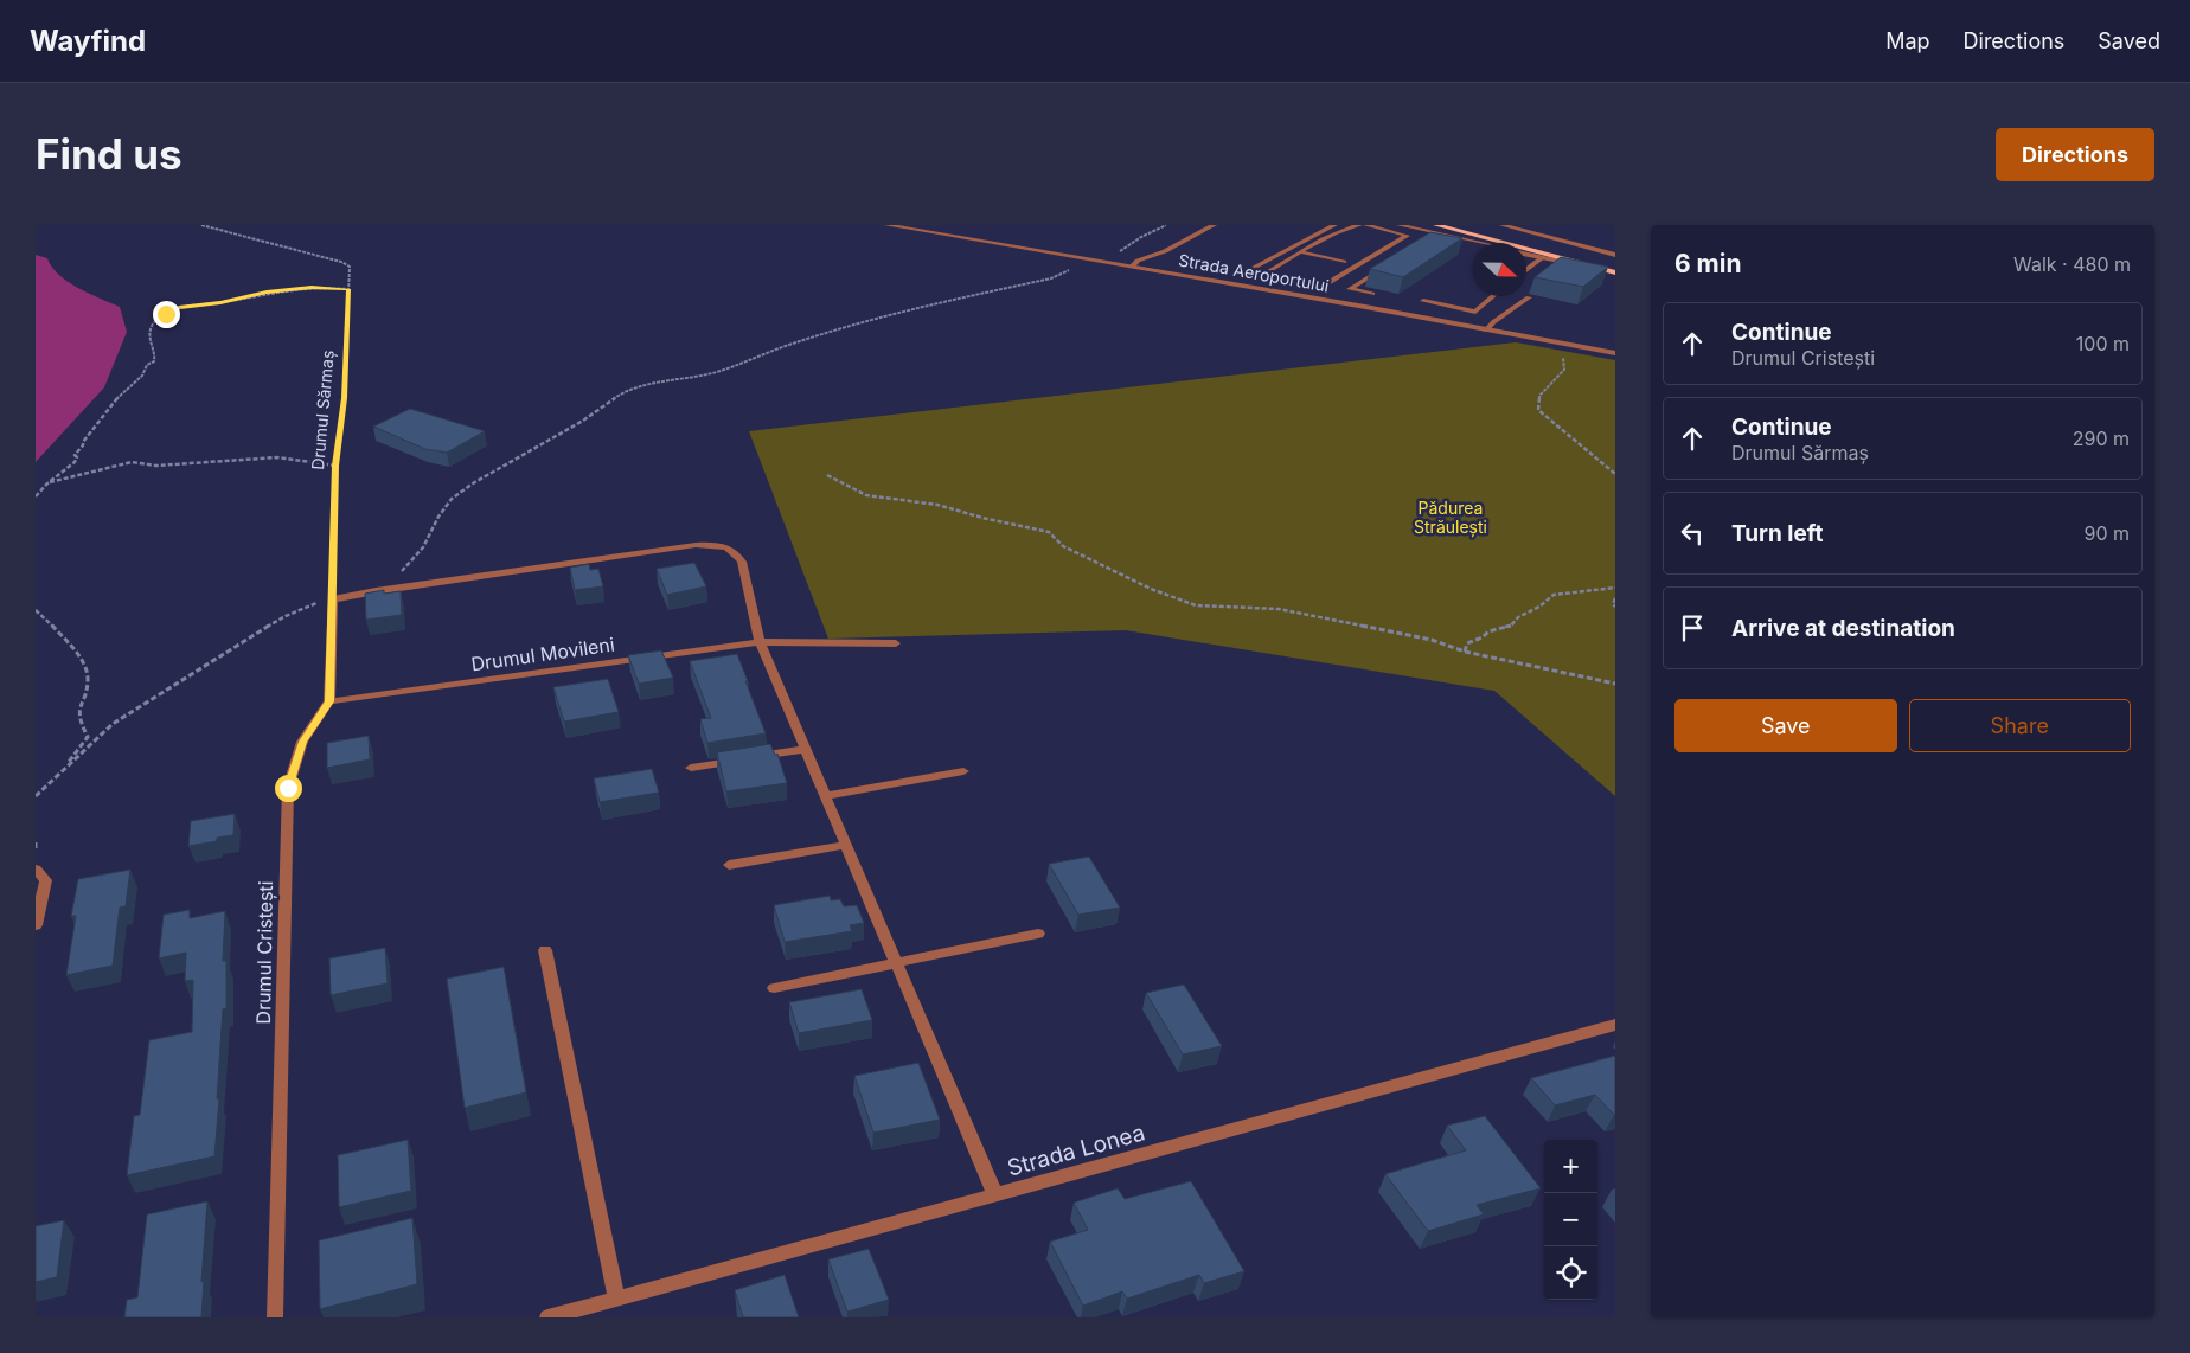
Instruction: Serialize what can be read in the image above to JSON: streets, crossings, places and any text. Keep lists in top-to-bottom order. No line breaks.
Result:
{"streets":{"street":["Strada Aeroportului","Drumul Movileni","Drumul Cristești","Strada Lonea"],"path":["Drumul Sărmaș"]},"crossings":[["Drumul Movileni","Drumul Cristești"]],"parks":["Pădurea Străulești"],"north":"right","page":{"header":"Wayfind","nav":["Map","Directions","Saved"],"buttons":["Directions",["Save","Share"]],"title":"Find us","heading":["6 min","Walk · 480 m"],"list":[["Continue","Drumul Cristești","100 m"],["Continue","Drumul Sărmaș","290 m"],["Turn left","90 m"],"Arrive at destination"],"map_buttons":["+","−"]}}
